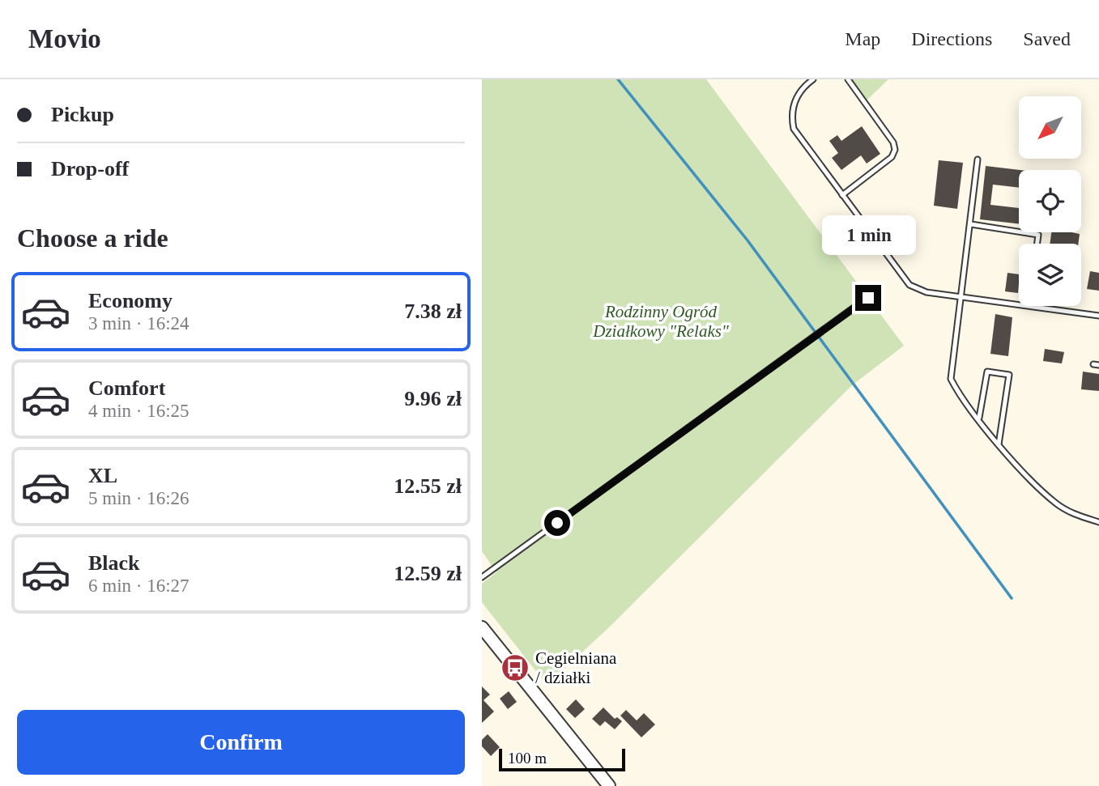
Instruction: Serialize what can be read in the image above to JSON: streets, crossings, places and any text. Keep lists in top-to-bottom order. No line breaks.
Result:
{"parks":["Rodzinny Ogród Działkowy \"Relaks\""],"places":{"bus stop":["Cegielniana / działki"]},"scale_bar":"100 m","north":"bottom left","page":{"header":"Movio","nav":["Map","Directions","Saved"],"banner":["Pickup","Drop-off"],"heading":"Choose a ride","bubble":"1 min","list":[{"name":"Economy","note":"3 min · 16:24","value":"7.38 zł"},{"name":"Comfort","note":"4 min · 16:25","value":"9.96 zł"},{"name":"XL","note":"5 min · 16:26","value":"12.55 zł"},{"name":"Black","note":"6 min · 16:27","value":"12.59 zł"}],"buttons":"Confirm","scale":"100 m"}}
